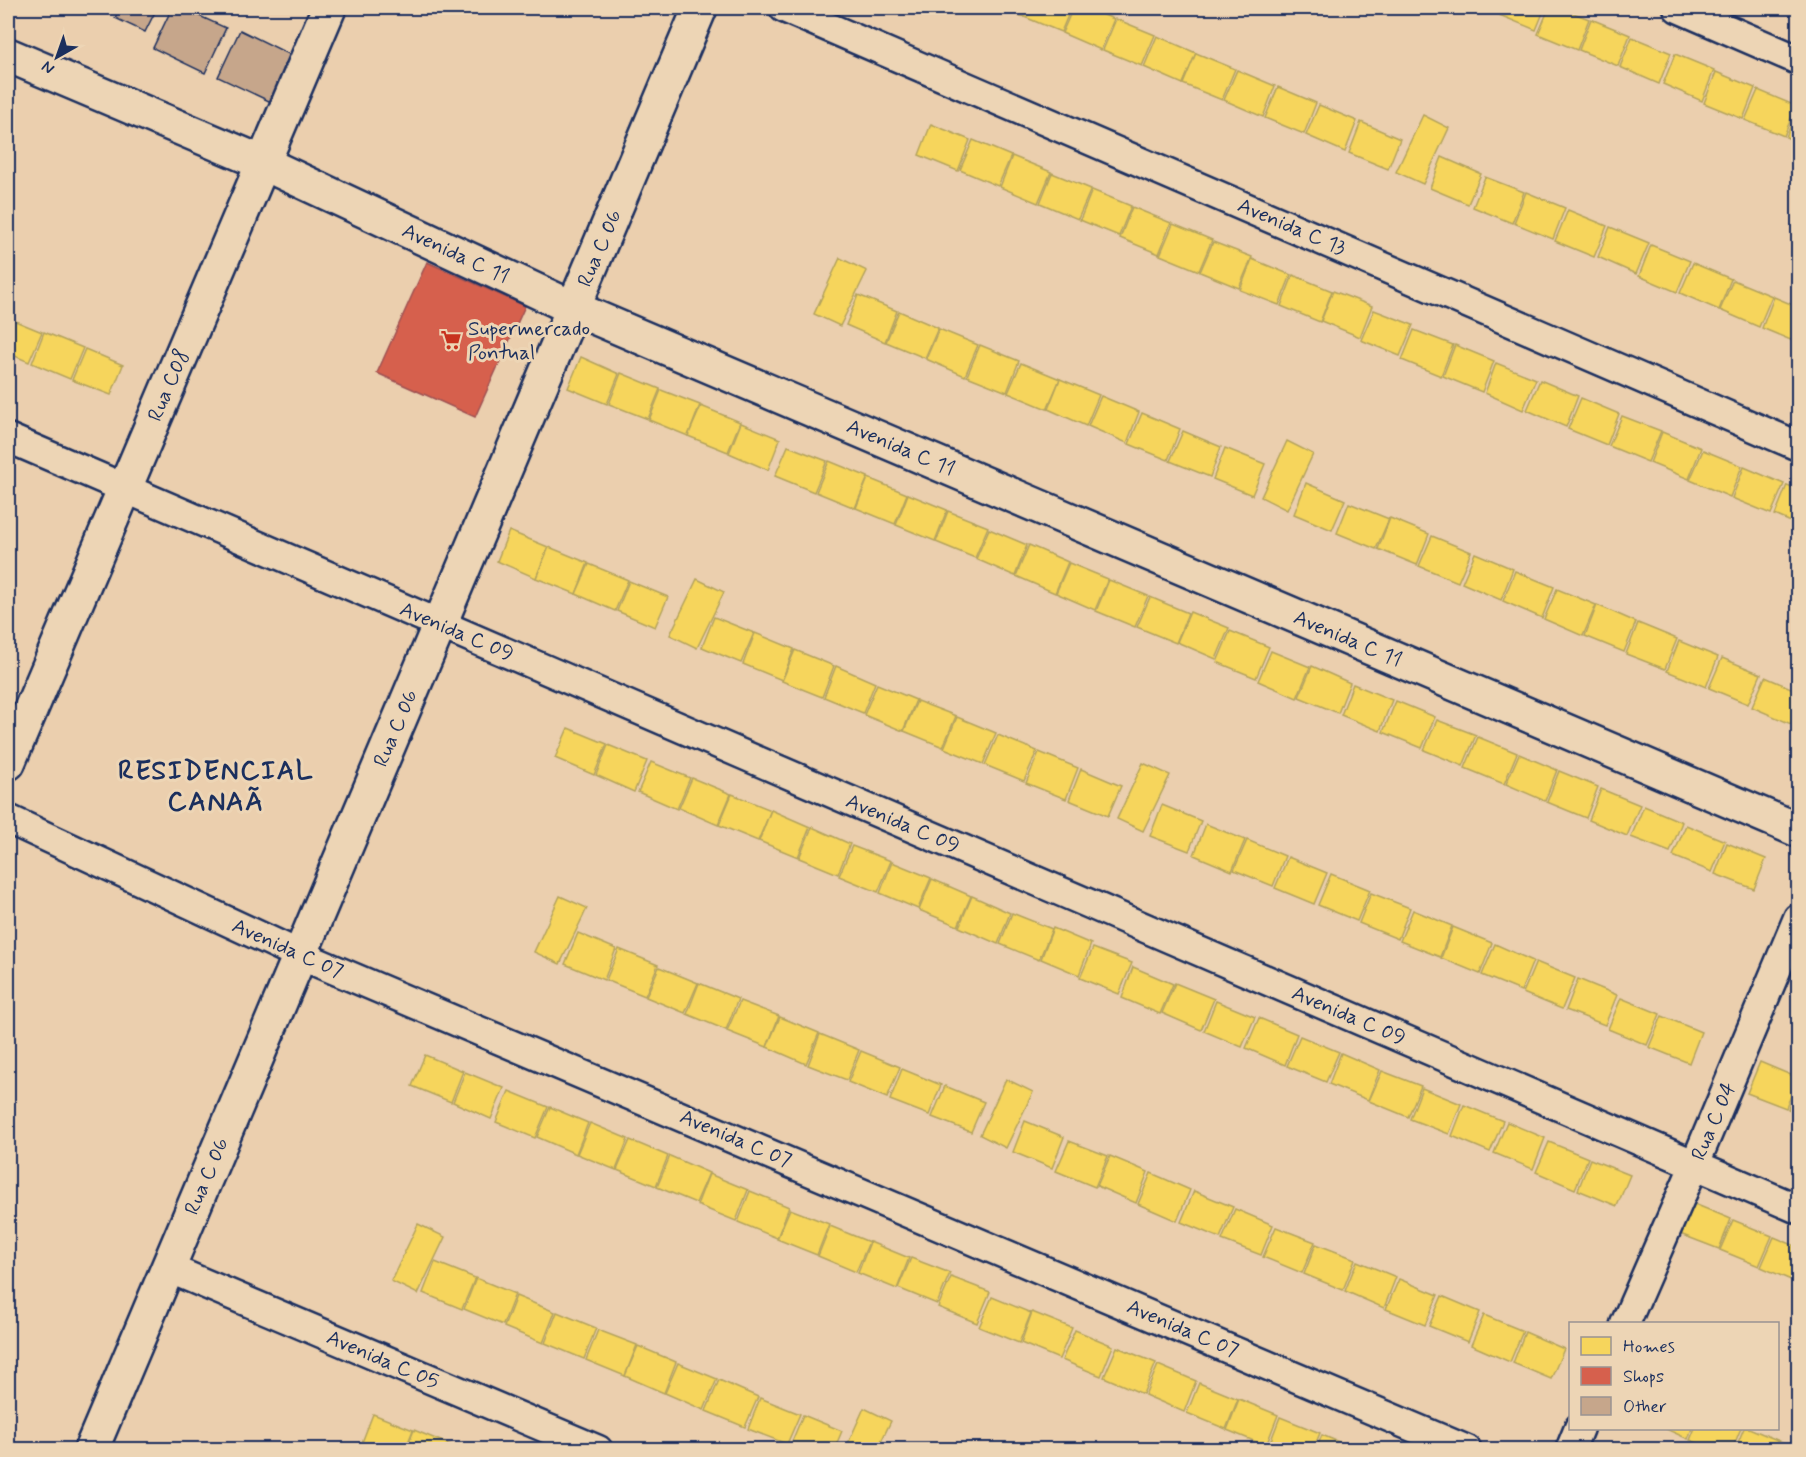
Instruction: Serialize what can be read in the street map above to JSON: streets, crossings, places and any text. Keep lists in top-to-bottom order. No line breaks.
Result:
{"streets":{"street":["Avenida C 13","Rua C 06","Avenida C 11","Rua C08","Avenida C 09","Avenida C 07","Rua C 04","Avenida C 05"]},"crossings":[["Rua C 06","Avenida C 11"],["Rua C 06","Avenida C 09"],["Rua C 06","Avenida C 07"],["Rua C 06","Avenida C 05"],["Avenida C 11","Rua C08"],["Rua C08","Avenida C 09"],["Avenida C 09","Rua C 04"]],"districts":["RESIDENCIAL CANAÃ"],"places":{"supermarket":["Supermercado Pontual"]},"legend":["Homes","Shops","Other"],"north":"bottom left"}
